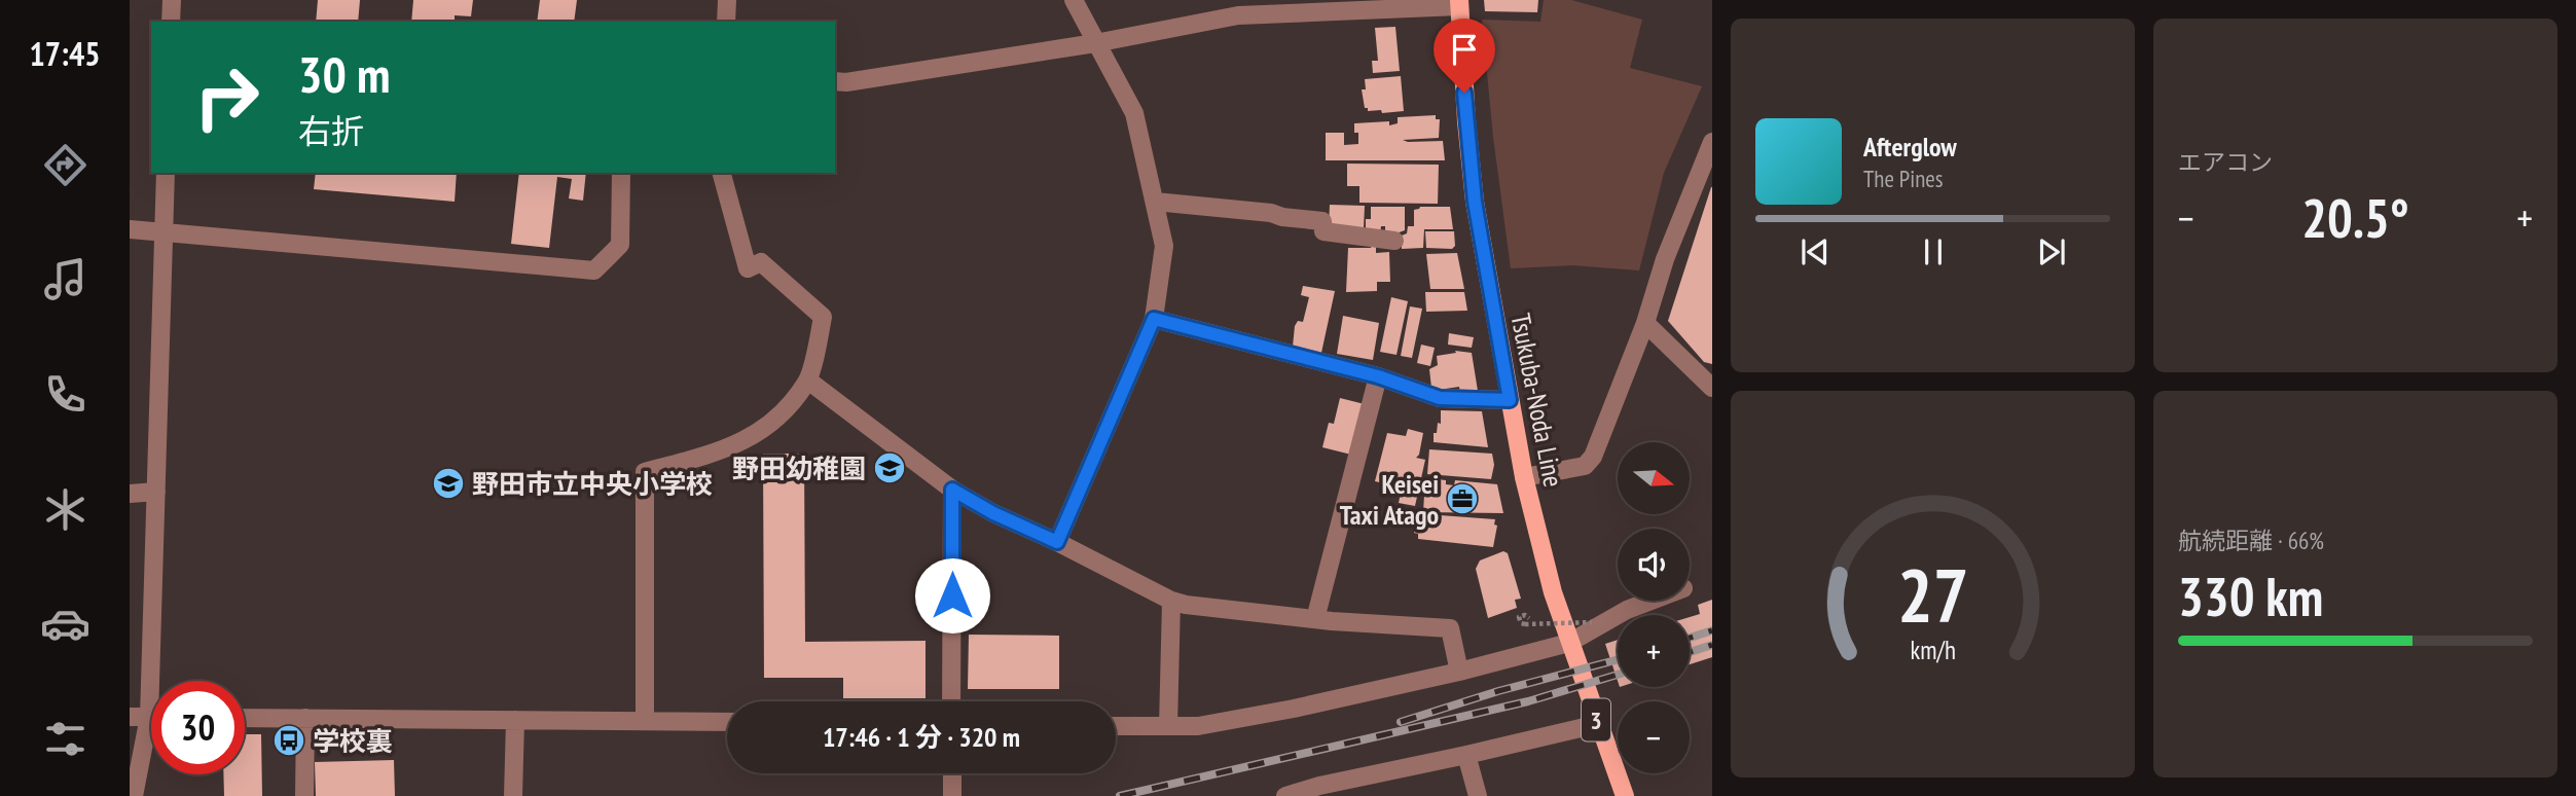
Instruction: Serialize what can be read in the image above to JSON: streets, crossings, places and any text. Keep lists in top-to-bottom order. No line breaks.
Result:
{"streets":{"main road":["Tsukuba-Noda Line","3"]},"places":{"school or university":["野田幼稚園","野田市立中央小学校"],"office":["Keisei Taxi Atago"],"bus stop":["学校裏"]},"north":"right","page":{"tabs":"17:45","tile":["エアコン",["航続距離 · 66%","330 km"]],"turn":["30 m","右折"],"song":["Afterglow","The Pines"],"heat":["−","20.5°","+"],"map_buttons":["+","−"],"limit":"30","trip":"17:46 · 1 分 · 320 m","gauge":["27","km/h"]}}
